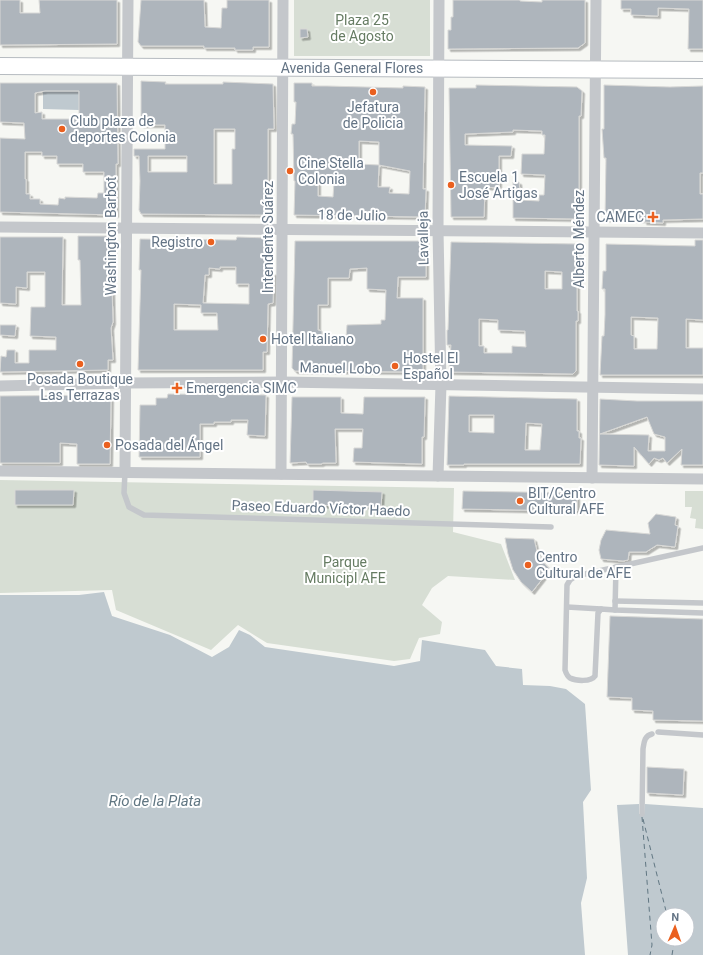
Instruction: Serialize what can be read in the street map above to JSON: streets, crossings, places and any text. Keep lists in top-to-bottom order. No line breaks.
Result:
{"streets":{"street":["Avenida General Flores","18 de Julio","Washington Barbot","Intendente Suárez","Lavalleja","Alberto Méndez","Manuel Lobo"],"lane":["Paseo Eduardo Víctor Haedo"]},"crossings":[["Avenida General Flores","Washington Barbot"],["Avenida General Flores","Intendente Suárez"],["Avenida General Flores","Lavalleja"],["Avenida General Flores","Alberto Méndez"],["18 de Julio","Washington Barbot"],["18 de Julio","Intendente Suárez"],["18 de Julio","Lavalleja"],["18 de Julio","Alberto Méndez"],["Washington Barbot","Manuel Lobo"],["Washington Barbot","Paseo Eduardo Víctor Haedo"],["Intendente Suárez","Manuel Lobo"],["Lavalleja","Manuel Lobo"],["Alberto Méndez","Manuel Lobo"]],"water":["Río de la Plata"],"parks":["Plaza 25 de Agosto","Parque Municipl AFE"],"places":{"other":["Jefatura de Policia","Club plaza de deportes Colonia","Cine Stella Colonia","Escuela 1 José Artigas","Registro","Hotel Italiano","Posada Boutique Las Terrazas","Hostel El Español","Posada del Ángel","BIT/Centro Cultural AFE","Centro Cultural de AFE"],"health":["CAMEC","Emergencia SIMC"]},"north":"top"}
